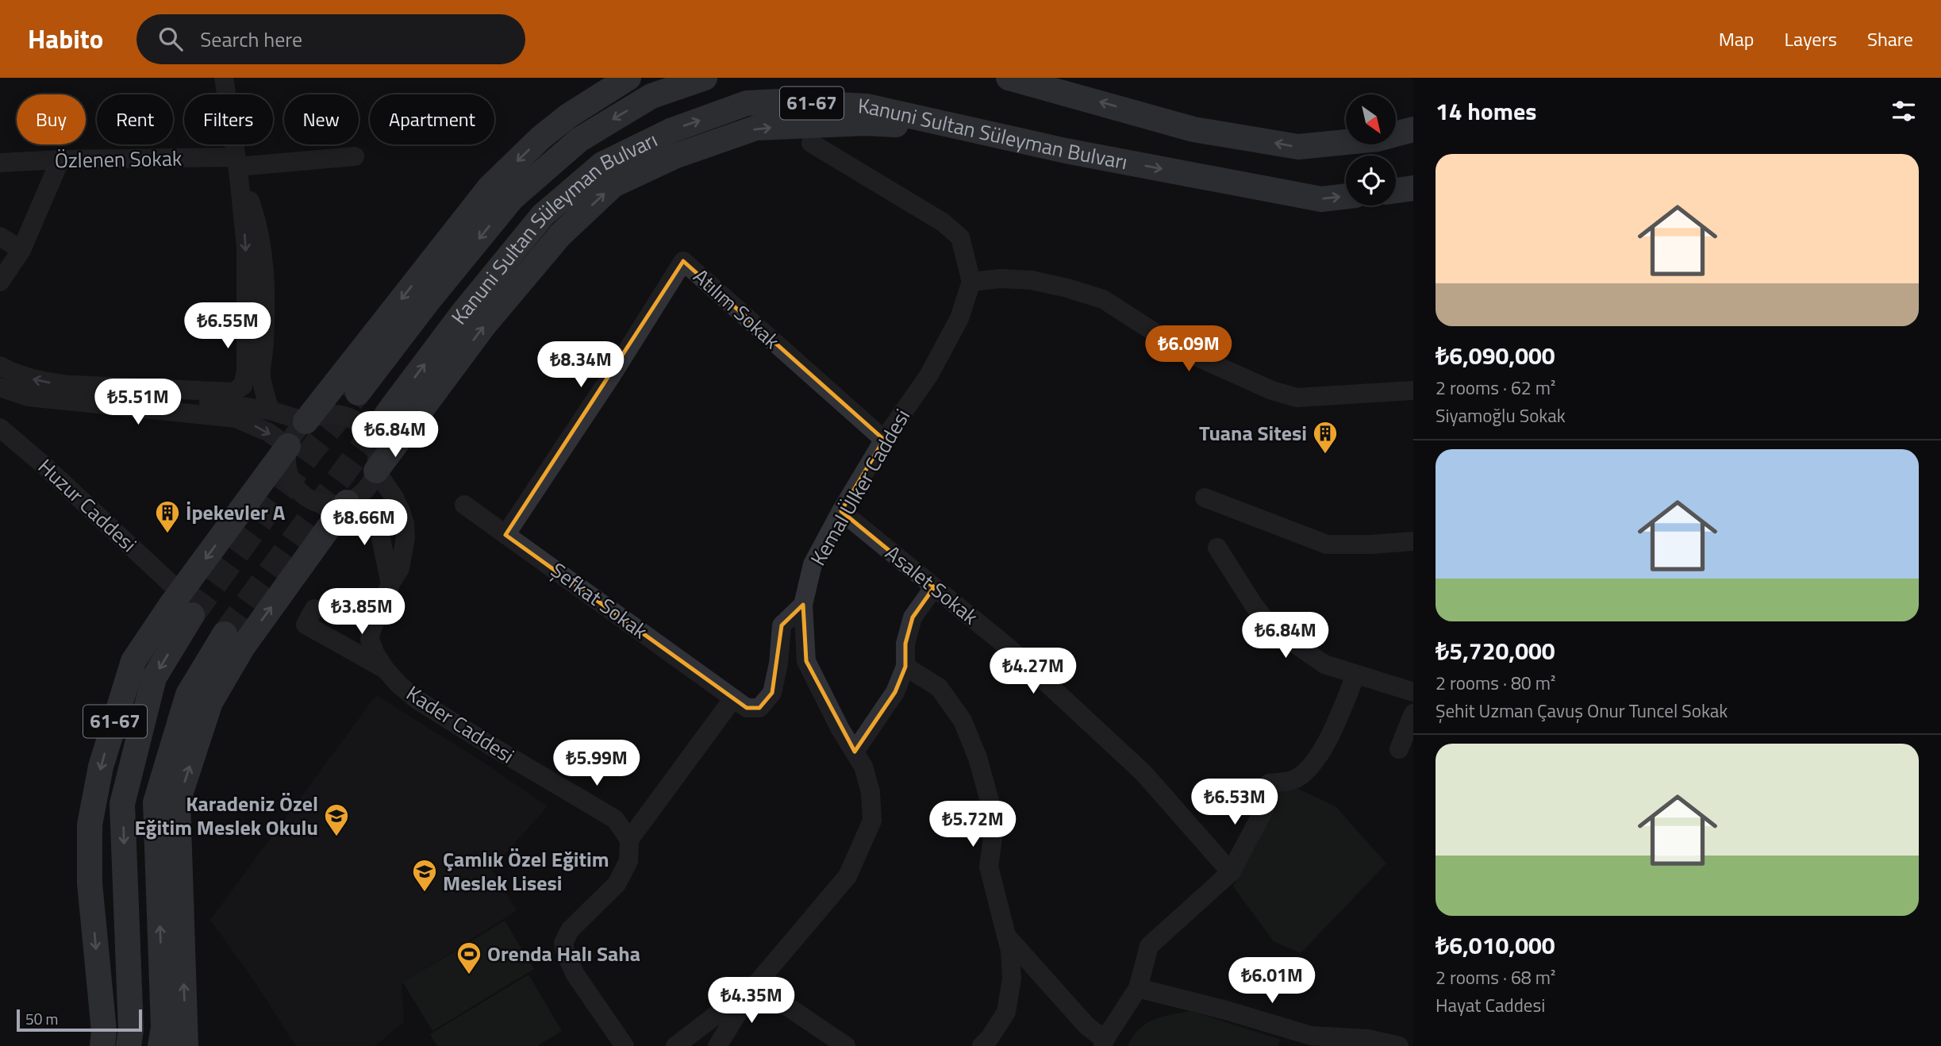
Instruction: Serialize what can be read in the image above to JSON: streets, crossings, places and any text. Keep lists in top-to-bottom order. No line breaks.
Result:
{"streets":{"main road":["61-67","Kanuni Sultan Süleyman Bulvarı"],"street":["Özlenen Sokak","Atılım Sokak","Kemal Ülker Caddesi","Huzur Caddesi","Asalet Sokak","Şefkat Sokak","Kader Caddesi"]},"crossings":[["61-67","Kanuni Sultan Süleyman Bulvarı"],["61-67","Kader Caddesi"],["Atılım Sokak","Kemal Ülker Caddesi"],["Atılım Sokak","Şefkat Sokak"],["Kemal Ülker Caddesi","Asalet Sokak"],["Kemal Ülker Caddesi","Şefkat Sokak"]],"places":{"building":["Tuana Sitesi","İpekevler A"],"school or university":["Karadeniz Özel Eğitim Meslek Okulu","Çamlık Özel Eğitim Meslek Lisesi"],"sports":["Orenda Halı Saha"]},"scale_bar":"50 m","north":"bottom right","page":{"header":"Habito","search":"Search here","nav":["Map","Layers","Share"],"heading":"14 homes","chip":["Buy","Rent","Filters","New","Apartment"],"list":[{"name":"₺6,090,000","note":"2 rooms · 62 m² · Siyamoğlu Sokak"},{"name":"₺5,720,000","note":"2 rooms · 80 m² · Şehit Uzman Çavuş Onur Tuncel Sokak"},{"name":"₺6,010,000","note":"2 rooms · 68 m² · Hayat Caddesi"}],"price":["₺6.55M","₺6.09M","₺8.34M","₺5.51M","₺6.84M","₺8.66M","₺3.85M","₺6.84M","₺4.27M","₺5.99M","₺6.53M","₺5.72M","₺6.01M","₺4.35M"],"scale":"50 m"}}
